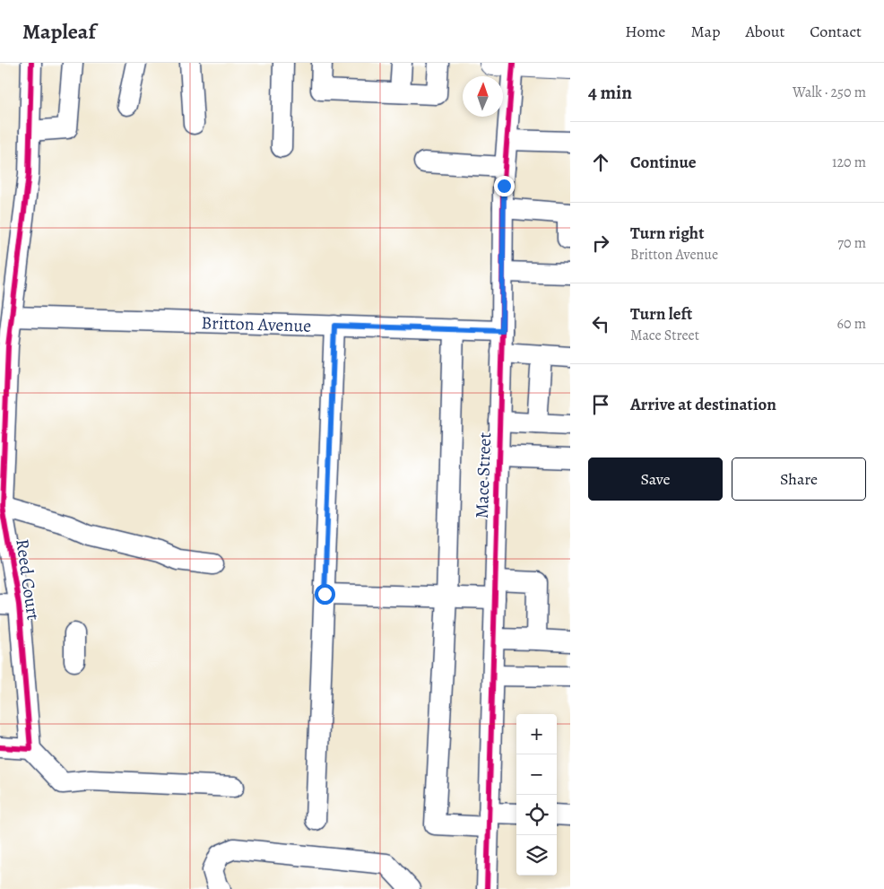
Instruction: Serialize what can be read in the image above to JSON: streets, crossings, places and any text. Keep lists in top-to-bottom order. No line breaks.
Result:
{"streets":{"street":["Britton Avenue","Mace Street","Reed Court"]},"crossings":[["Britton Avenue","Mace Street"],["Britton Avenue","Reed Court"]],"north":"top","page":{"header":"Mapleaf","nav":["Home","Map","About","Contact"],"heading":["4 min","Walk · 250 m"],"list":[["Continue","120 m"],["Turn right","Britton Avenue","70 m"],["Turn left","Mace Street","60 m"],"Arrive at destination"],"buttons":["Save","Share"],"map_buttons":["+","−"]}}
